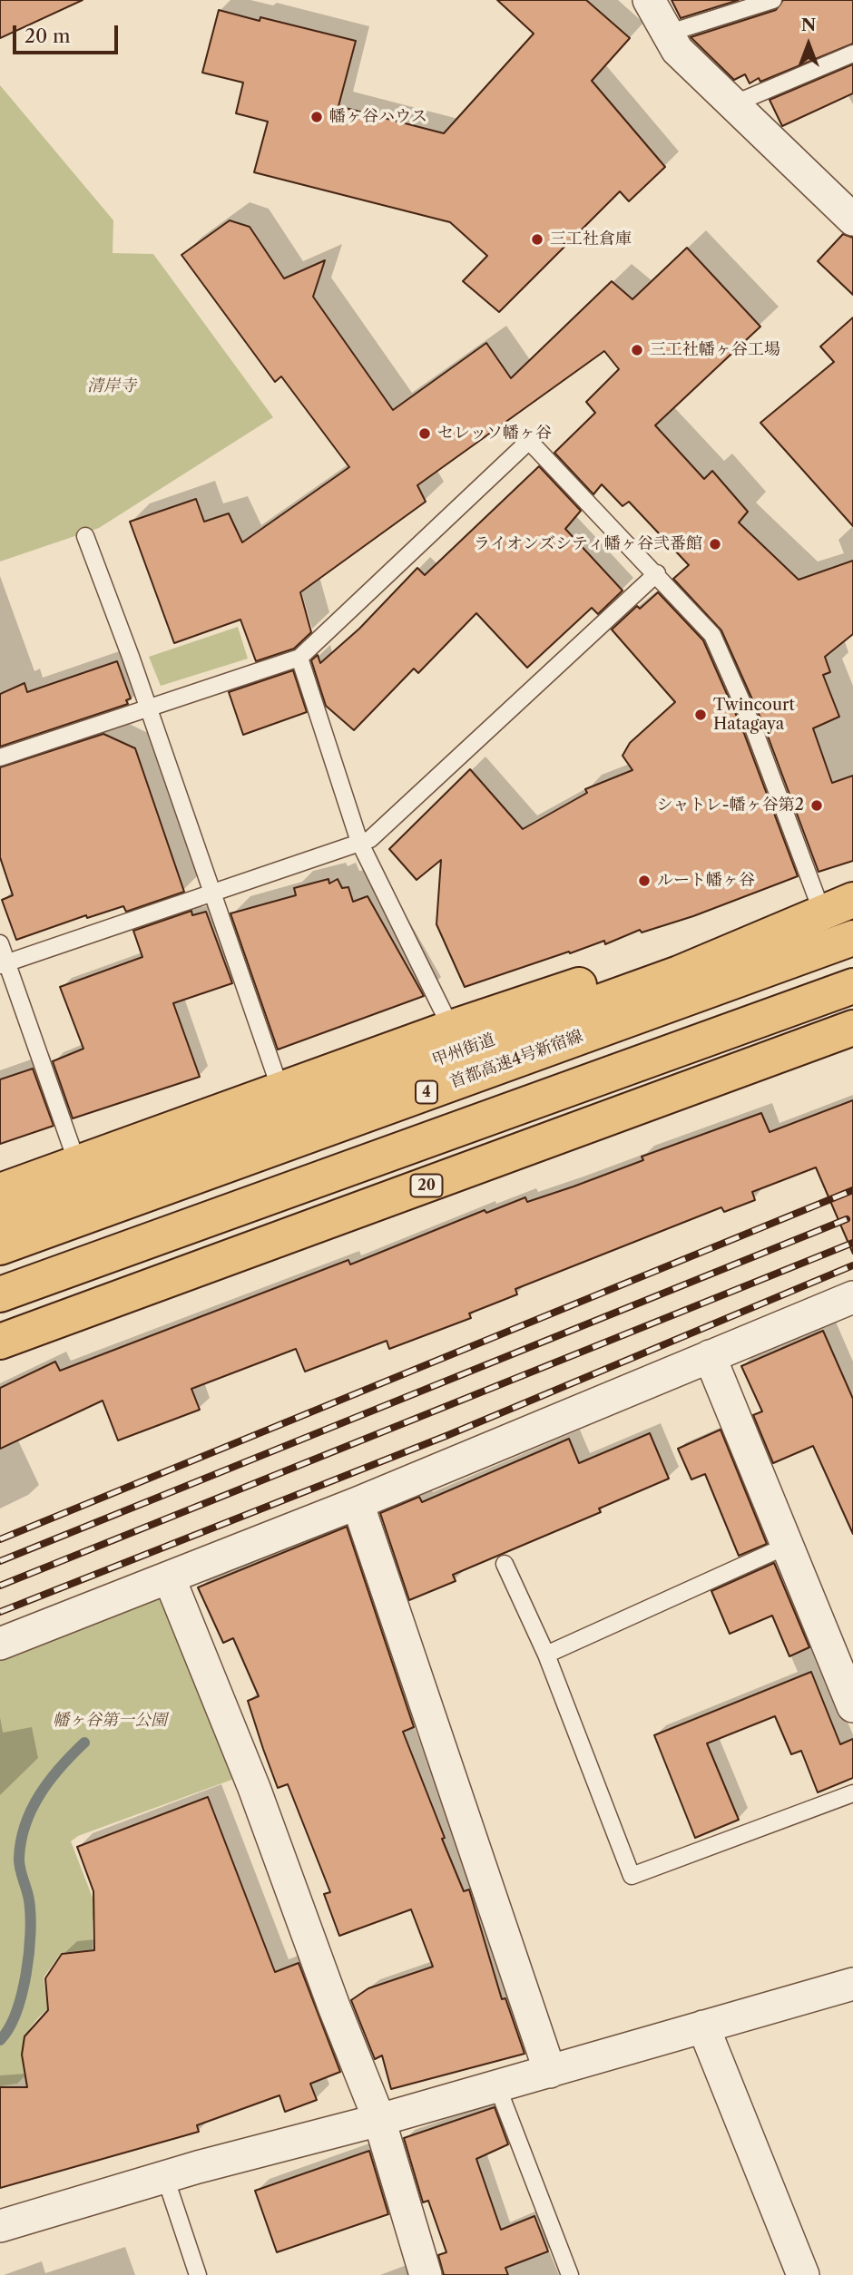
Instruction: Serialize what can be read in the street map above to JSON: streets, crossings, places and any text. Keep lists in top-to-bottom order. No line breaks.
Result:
{"streets":{"highway":["甲州街道","首都高速4号新宿線","4","20"]},"parks":["清岸寺","幡ヶ谷第一公園"],"places":["幡ヶ谷ハウス","三工社倉庫","三工社幡ヶ谷工場","セレッソ幡ヶ谷","ライオンズシティ幡ヶ谷弐番館","Twincourt Hatagaya","シャトレ-幡ヶ谷第2","ルート幡ヶ谷"],"scale_bar":"20 m","north":"top"}
